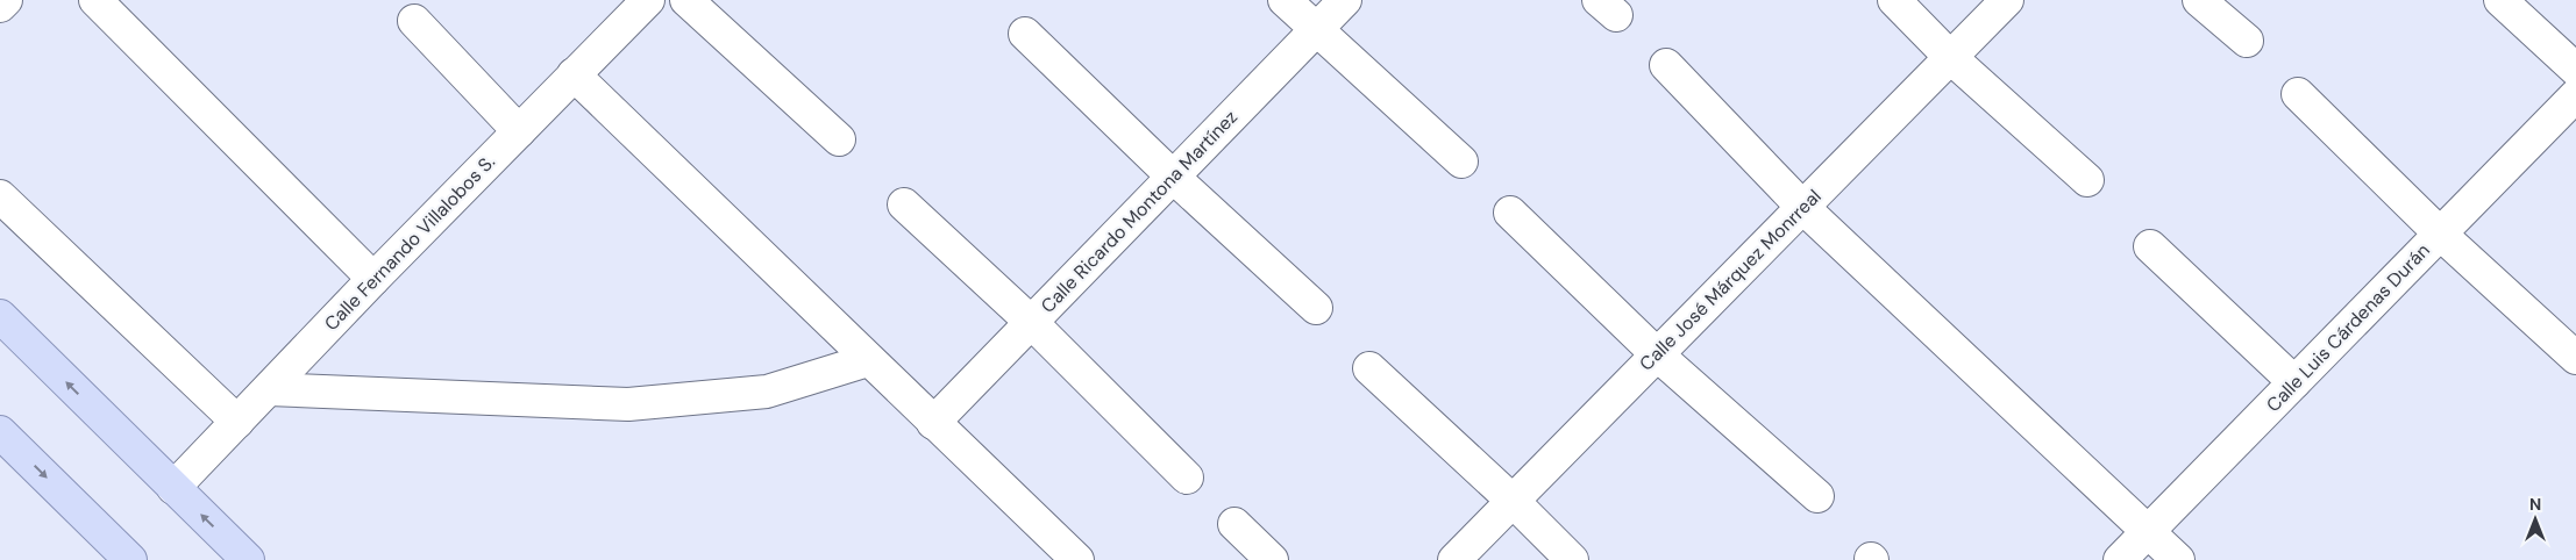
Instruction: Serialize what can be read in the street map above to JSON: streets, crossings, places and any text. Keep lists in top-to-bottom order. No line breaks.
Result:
{"streets":{"street":["Calle Ricardo Montona Martínez","Calle Fernando Villalobos S.","Calle José Márquez Monrreal","Calle Luis Cárdenas Durán"]},"north":"top"}
